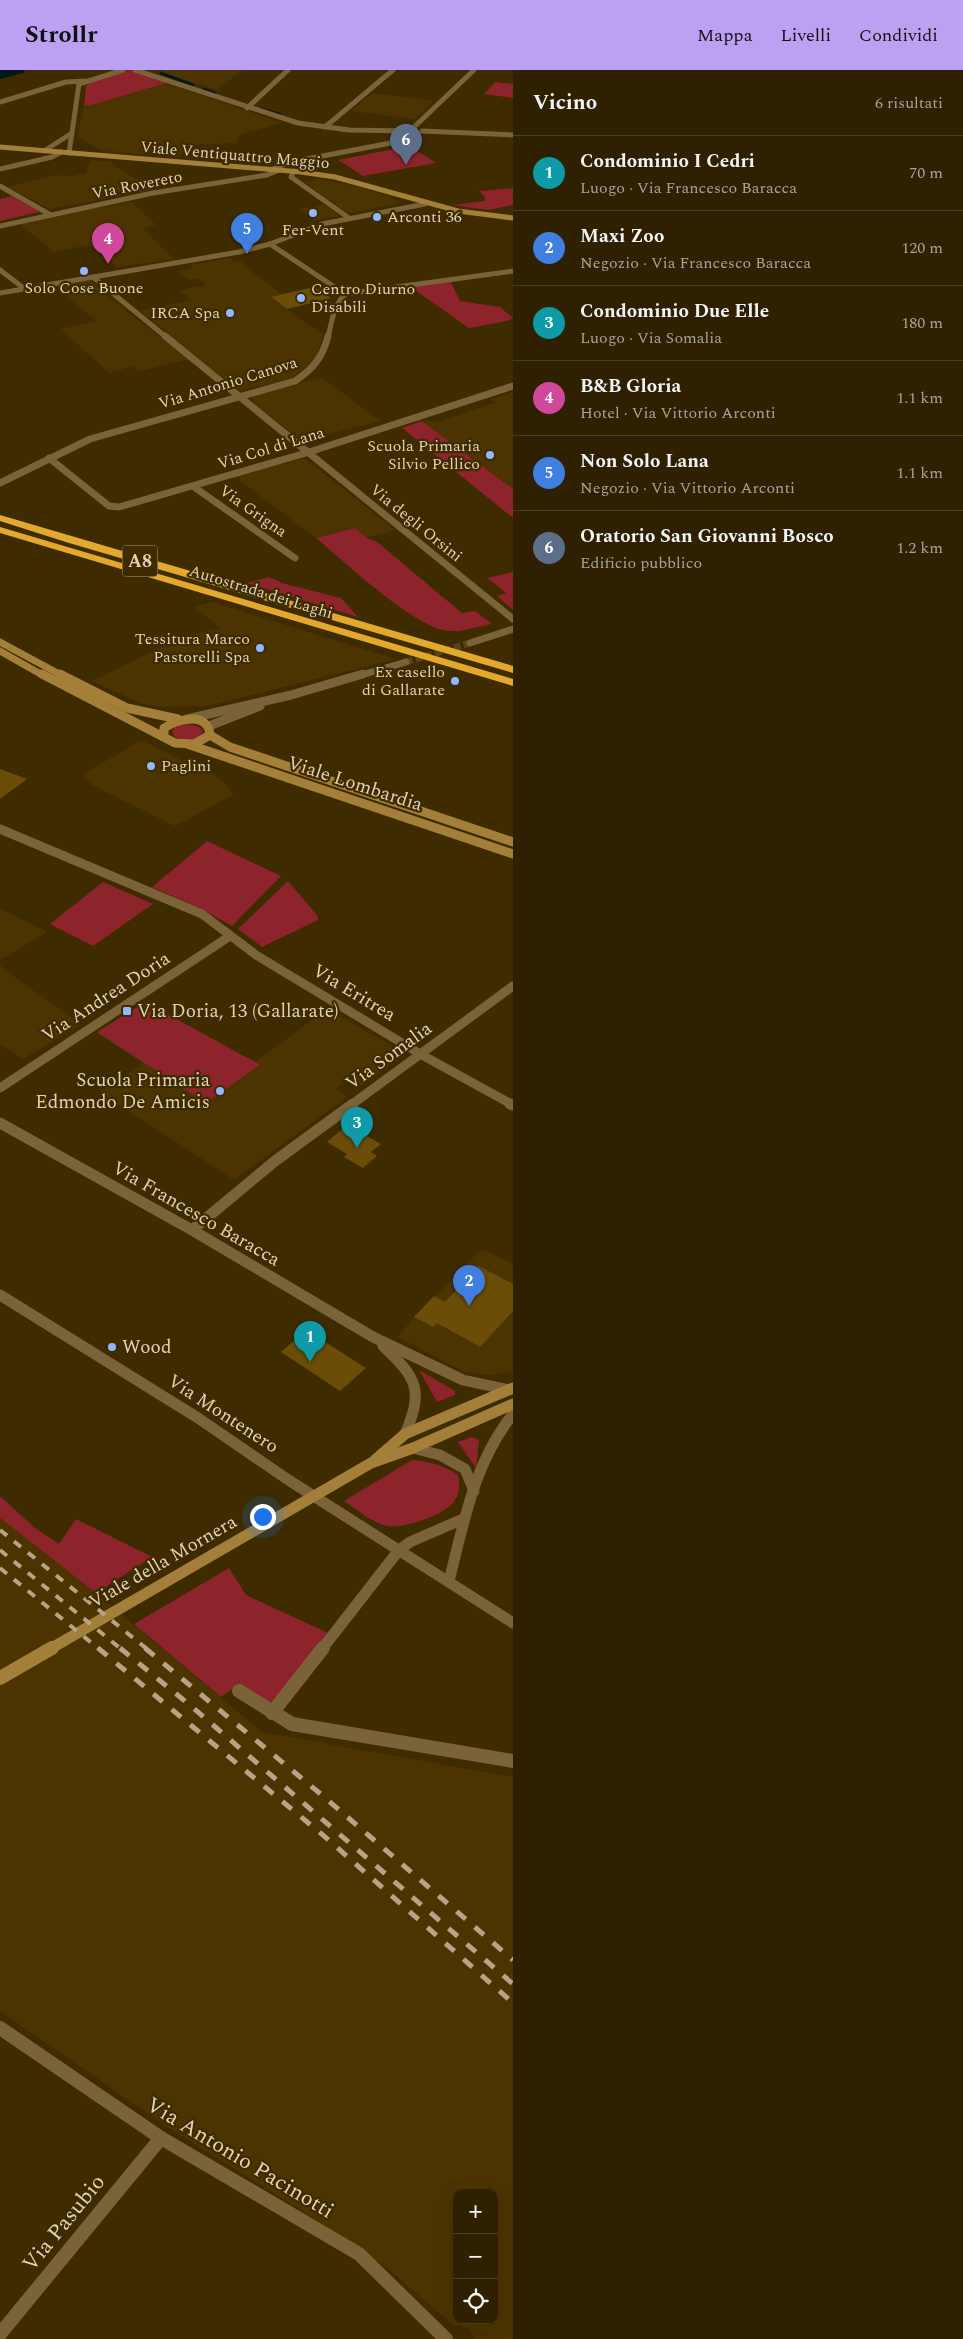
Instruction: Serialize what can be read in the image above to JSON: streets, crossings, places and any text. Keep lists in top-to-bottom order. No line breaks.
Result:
{"streets":{"highway":["A8","Autostrada dei Laghi"],"main road":["Viale Ventiquattro Maggio","Viale Lombardia","Viale della Mornera"],"street":["Via Rovereto","Via Antonio Canova","Via Col di Lana","Via Grigna","Via degli Orsini","Via Eritrea","Via Andrea Doria","Via Somalia","Via Francesco Baracca","Via Montenero","Via Antonio Pacinotti","Via Pasubio"]},"crossings":[["Viale Ventiquattro Maggio","Via Rovereto"],["Via Antonio Canova","Via Col di Lana"],["Via Antonio Canova","Via degli Orsini"],["Via Col di Lana","Via Grigna"],["Via Col di Lana","Via degli Orsini"],["Via Eritrea","Via Andrea Doria"],["Via Eritrea","Via Somalia"],["Via Somalia","Via Francesco Baracca"],["Via Antonio Pacinotti","Via Pasubio"]],"places":{"other":["Fer-Vent","Arconti 36","Solo Cose Buone","Centro Diurno Disabili","IRCA Spa","Scuola Primaria Silvio Pellico","Tessitura Marco Pastorelli Spa","Ex casello di Gallarate","Paglini","Scuola Primaria Edmondo De Amicis","Wood"],"transit":["Via Doria, 13 (Gallarate)"]},"page":{"header":"Strollr","nav":["Mappa","Livelli","Condividi"],"heading":["Vicino","6 risultati"],"pins":["6","5","4","3","2","1"],"list":[{"mark":"1","name":"Condominio I Cedri","note":"Luogo · Via Francesco Baracca","value":"70 m"},{"mark":"2","name":"Maxi Zoo","note":"Negozio · Via Francesco Baracca","value":"120 m"},{"mark":"3","name":"Condominio Due Elle","note":"Luogo · Via Somalia","value":"180 m"},{"mark":"4","name":"B&B Gloria","note":"Hotel · Via Vittorio Arconti","value":"1.1 km"},{"mark":"5","name":"Non Solo Lana","note":"Negozio · Via Vittorio Arconti","value":"1.1 km"},{"mark":"6","name":"Oratorio San Giovanni Bosco","note":"Edificio pubblico","value":"1.2 km"}],"map_buttons":["+","−"]}}
